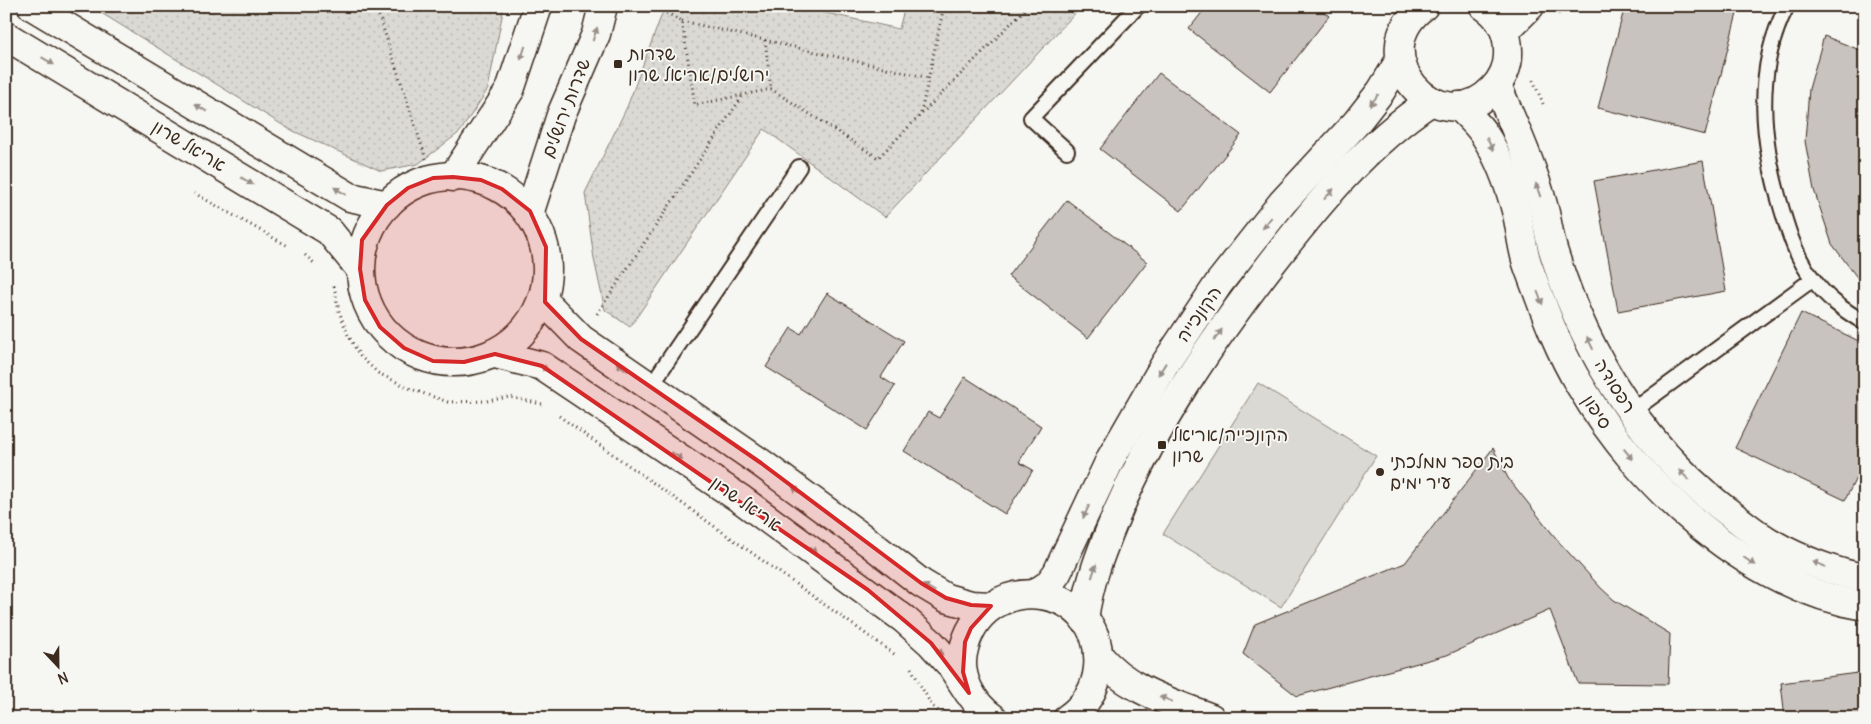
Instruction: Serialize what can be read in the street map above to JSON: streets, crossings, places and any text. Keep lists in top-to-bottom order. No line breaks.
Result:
{"streets":{"street":["שדרות ירושלים","אריאל שרון","הקונכייה","רפסודה","סיפון"]},"one_way":["רפסודה","סיפון"],"places":{"transit":["שדרות ירושלים/אריאל שרון","הקונכייה/אריאל שרון"],"other":["בית ספר ממלכתי עיר ימים"]},"north":"bottom"}
